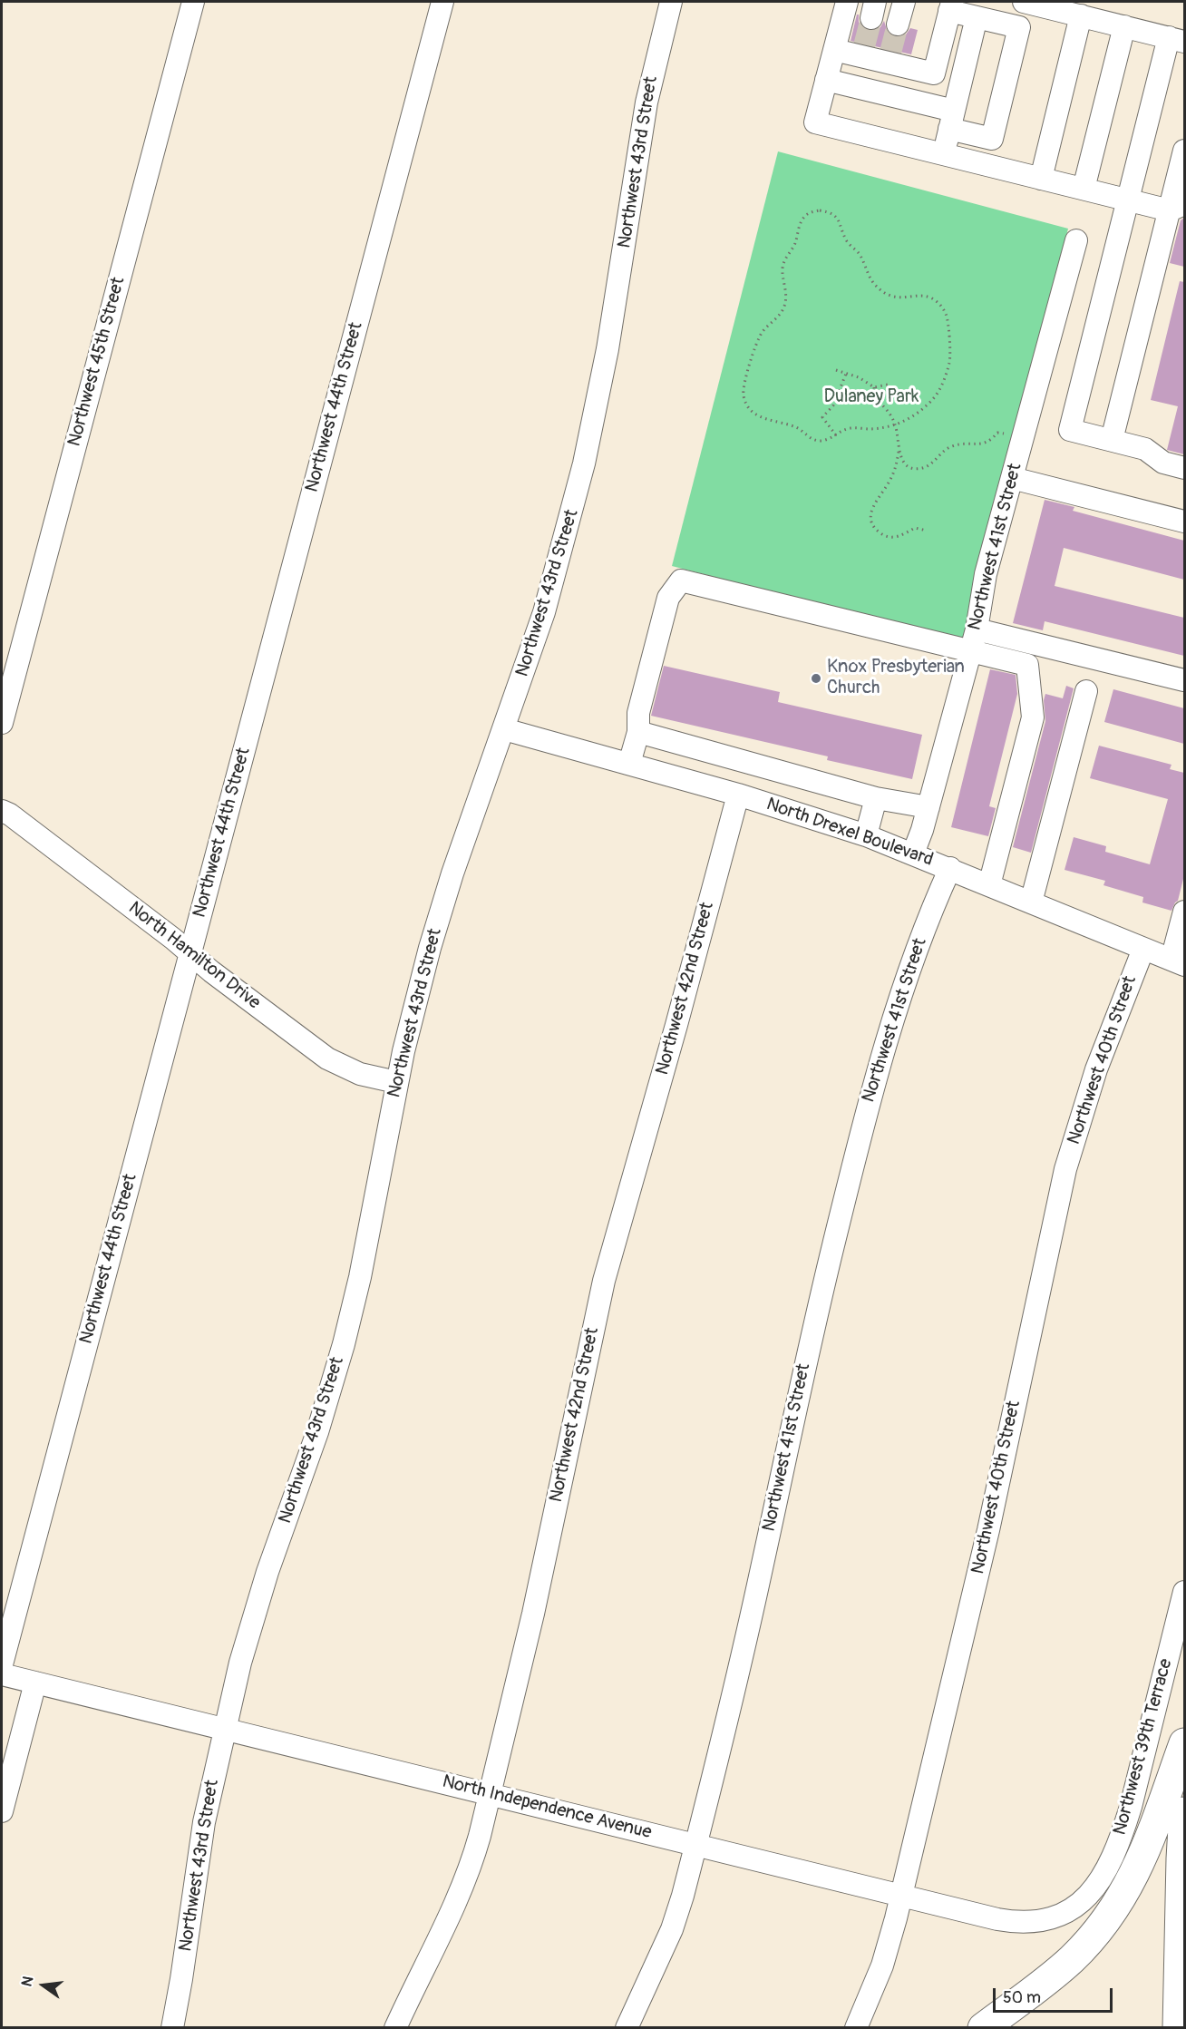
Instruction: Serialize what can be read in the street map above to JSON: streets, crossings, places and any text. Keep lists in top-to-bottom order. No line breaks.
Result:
{"streets":{"street":["Northwest 43rd Street","Northwest 45th Street","Northwest 44th Street","Northwest 41st Street","North Drexel Boulevard","North Hamilton Drive","Northwest 42nd Street","Northwest 40th Street","Northwest 39th Terrace","North Independence Avenue"]},"crossings":[["Northwest 43rd Street","North Drexel Boulevard"],["Northwest 43rd Street","North Hamilton Drive"],["Northwest 43rd Street","North Independence Avenue"],["Northwest 44th Street","North Hamilton Drive"],["Northwest 41st Street","North Drexel Boulevard"],["Northwest 41st Street","North Independence Avenue"],["North Drexel Boulevard","Northwest 42nd Street"],["North Drexel Boulevard","Northwest 40th Street"],["Northwest 42nd Street","North Independence Avenue"],["Northwest 40th Street","North Independence Avenue"],["Northwest 39th Terrace","North Independence Avenue"]],"parks":["Dulaney Park"],"places":["Knox Presbyterian Church"],"scale_bar":"50 m","north":"left"}
